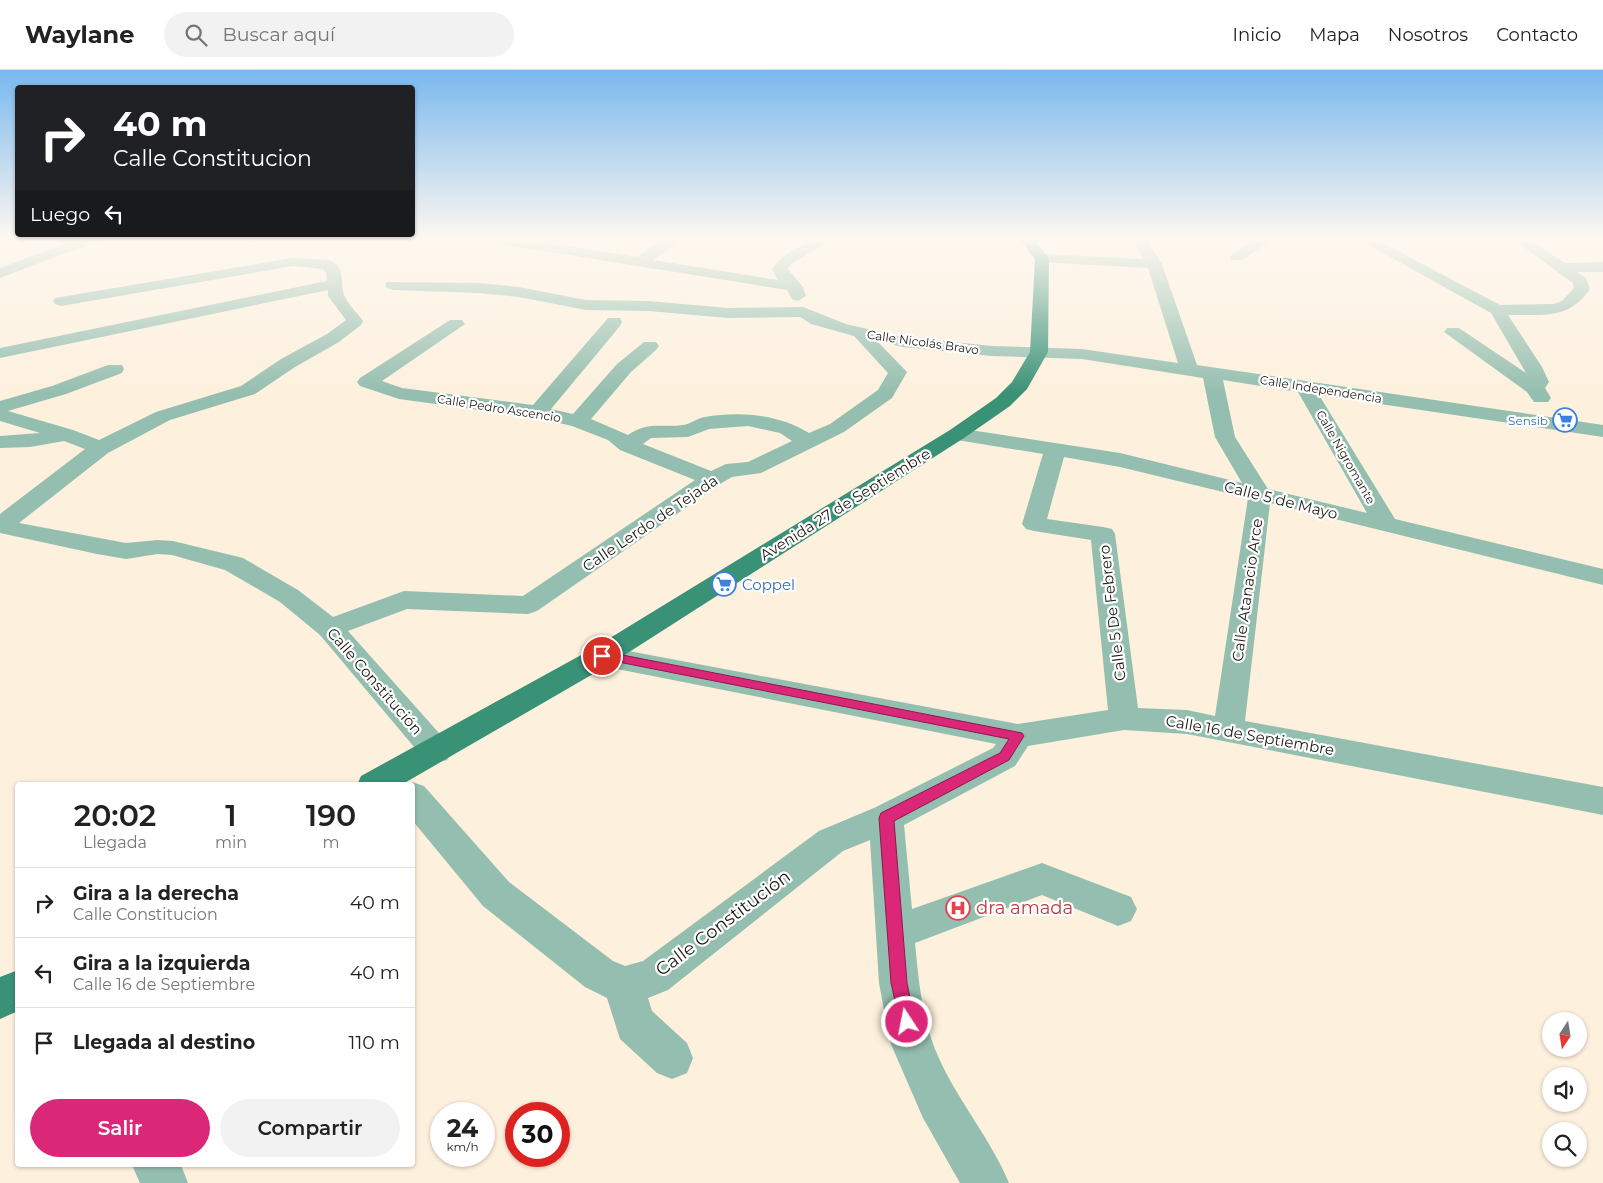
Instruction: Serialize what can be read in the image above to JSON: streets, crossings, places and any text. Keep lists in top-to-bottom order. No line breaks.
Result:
{"streets":{"main road":["Avenida 27 de Septiembre"],"street":["Calle Nicolás Bravo","Calle Independencia","Calle Pedro Ascencio","Calle Nigromante","Calle 5 de Mayo","Calle Lerdo de Tejada","Calle Atanacio Arce","Calle 5 De Febrero","Calle Constitución","Calle 16 de Septiembre"]},"crossings":[["Calle Nicolás Bravo","Calle Independencia"],["Calle Nicolás Bravo","Avenida 27 de Septiembre"],["Calle Nicolás Bravo","Calle Lerdo de Tejada"],["Calle Independencia","Calle Nigromante"],["Calle Independencia","Avenida 27 de Septiembre"],["Calle Pedro Ascencio","Calle Lerdo de Tejada"],["Calle Nigromante","Calle 5 de Mayo"],["Calle 5 de Mayo","Avenida 27 de Septiembre"],["Calle 5 de Mayo","Calle Atanacio Arce"],["Calle 5 de Mayo","Calle 5 De Febrero"],["Avenida 27 de Septiembre","Calle Constitución"],["Avenida 27 de Septiembre","Calle 16 de Septiembre"],["Calle Lerdo de Tejada","Calle Constitución"],["Calle Atanacio Arce","Calle 16 de Septiembre"],["Calle 5 De Febrero","Calle 16 de Septiembre"],["Calle Constitución","Calle 16 de Septiembre"]],"places":{"supermarket":["Sensib","Coppel"],"hospital":["dra amada"]},"north":"bottom","page":{"header":"Waylane","search":"Buscar aquí","nav":["Inicio","Mapa","Nosotros","Contacto"],"turn":["40 m","Calle Constitucion"],"then":"Luego","eta":["20:02","Llegada","1","min","190","m"],"list":[{"name":"Gira a la derecha","note":"Calle Constitucion","value":"40 m"},{"name":"Gira a la izquierda","note":"Calle 16 de Septiembre","value":"40 m"},{"name":"Llegada al destino","value":"110 m"}],"buttons":["Salir","Compartir"],"speed":"24 km/h","limit":"30"}}
